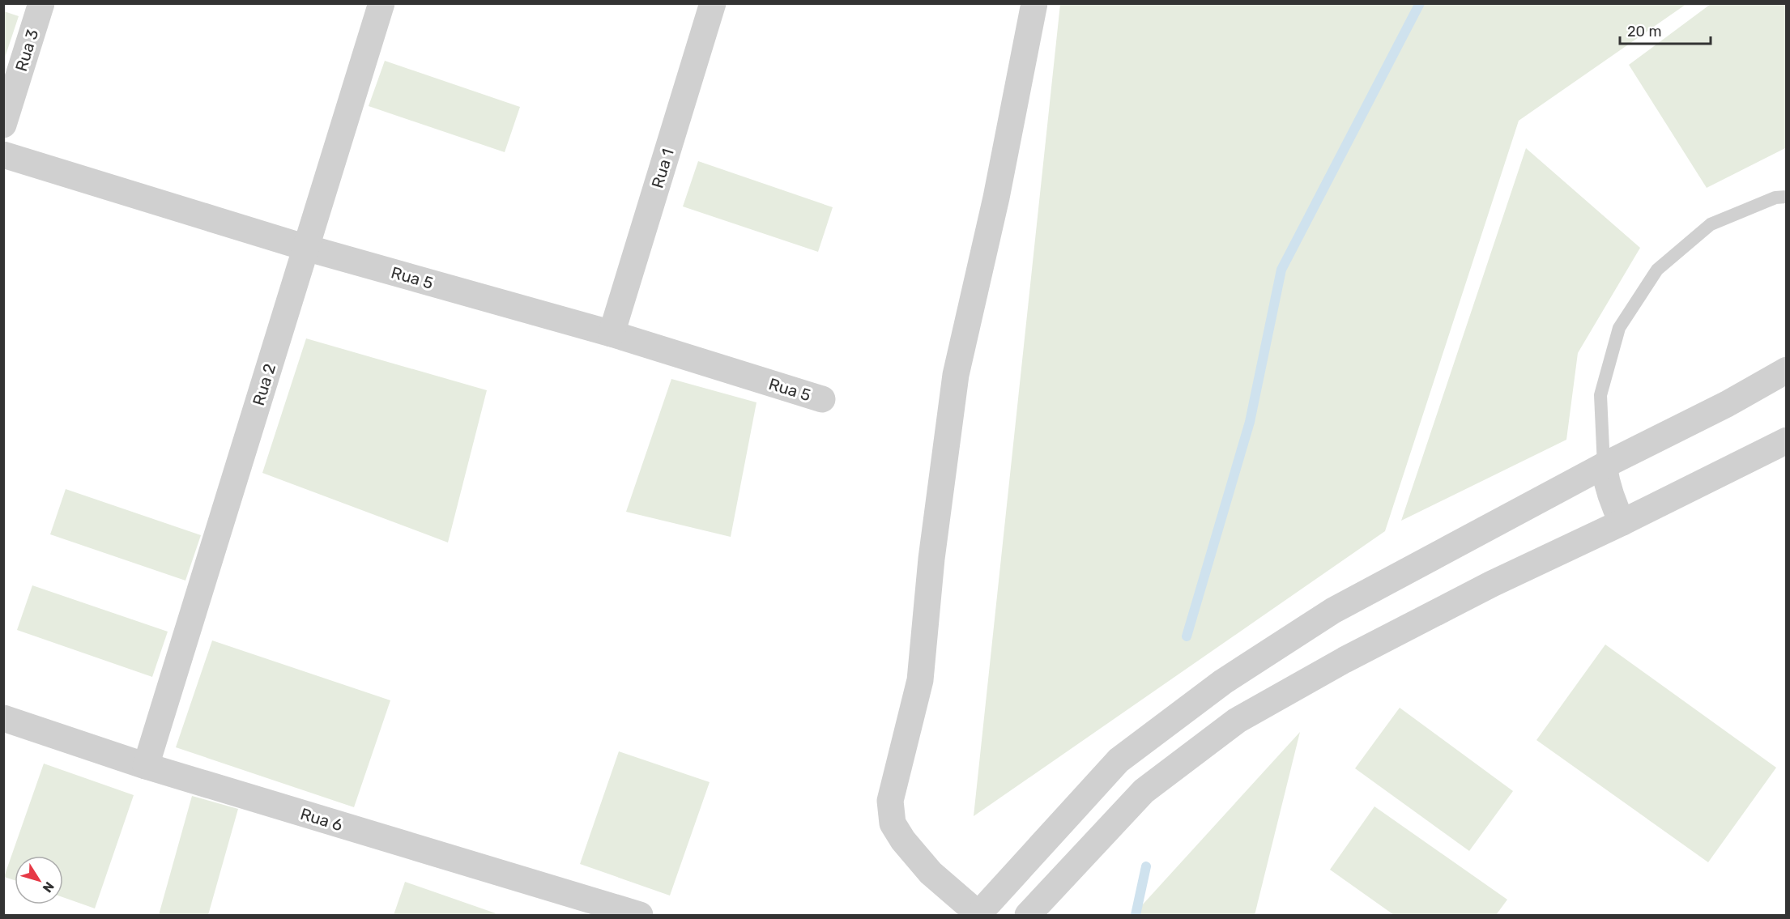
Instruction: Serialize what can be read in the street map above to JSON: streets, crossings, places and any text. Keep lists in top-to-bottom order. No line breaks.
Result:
{"streets":{"street":["Rua 3","Rua 1","Rua 5","Rua 2","Rua 6"]},"crossings":[["Rua 1","Rua 5"],["Rua 5","Rua 2"],["Rua 2","Rua 6"]],"scale_bar":"20 m","north":"bottom right"}
